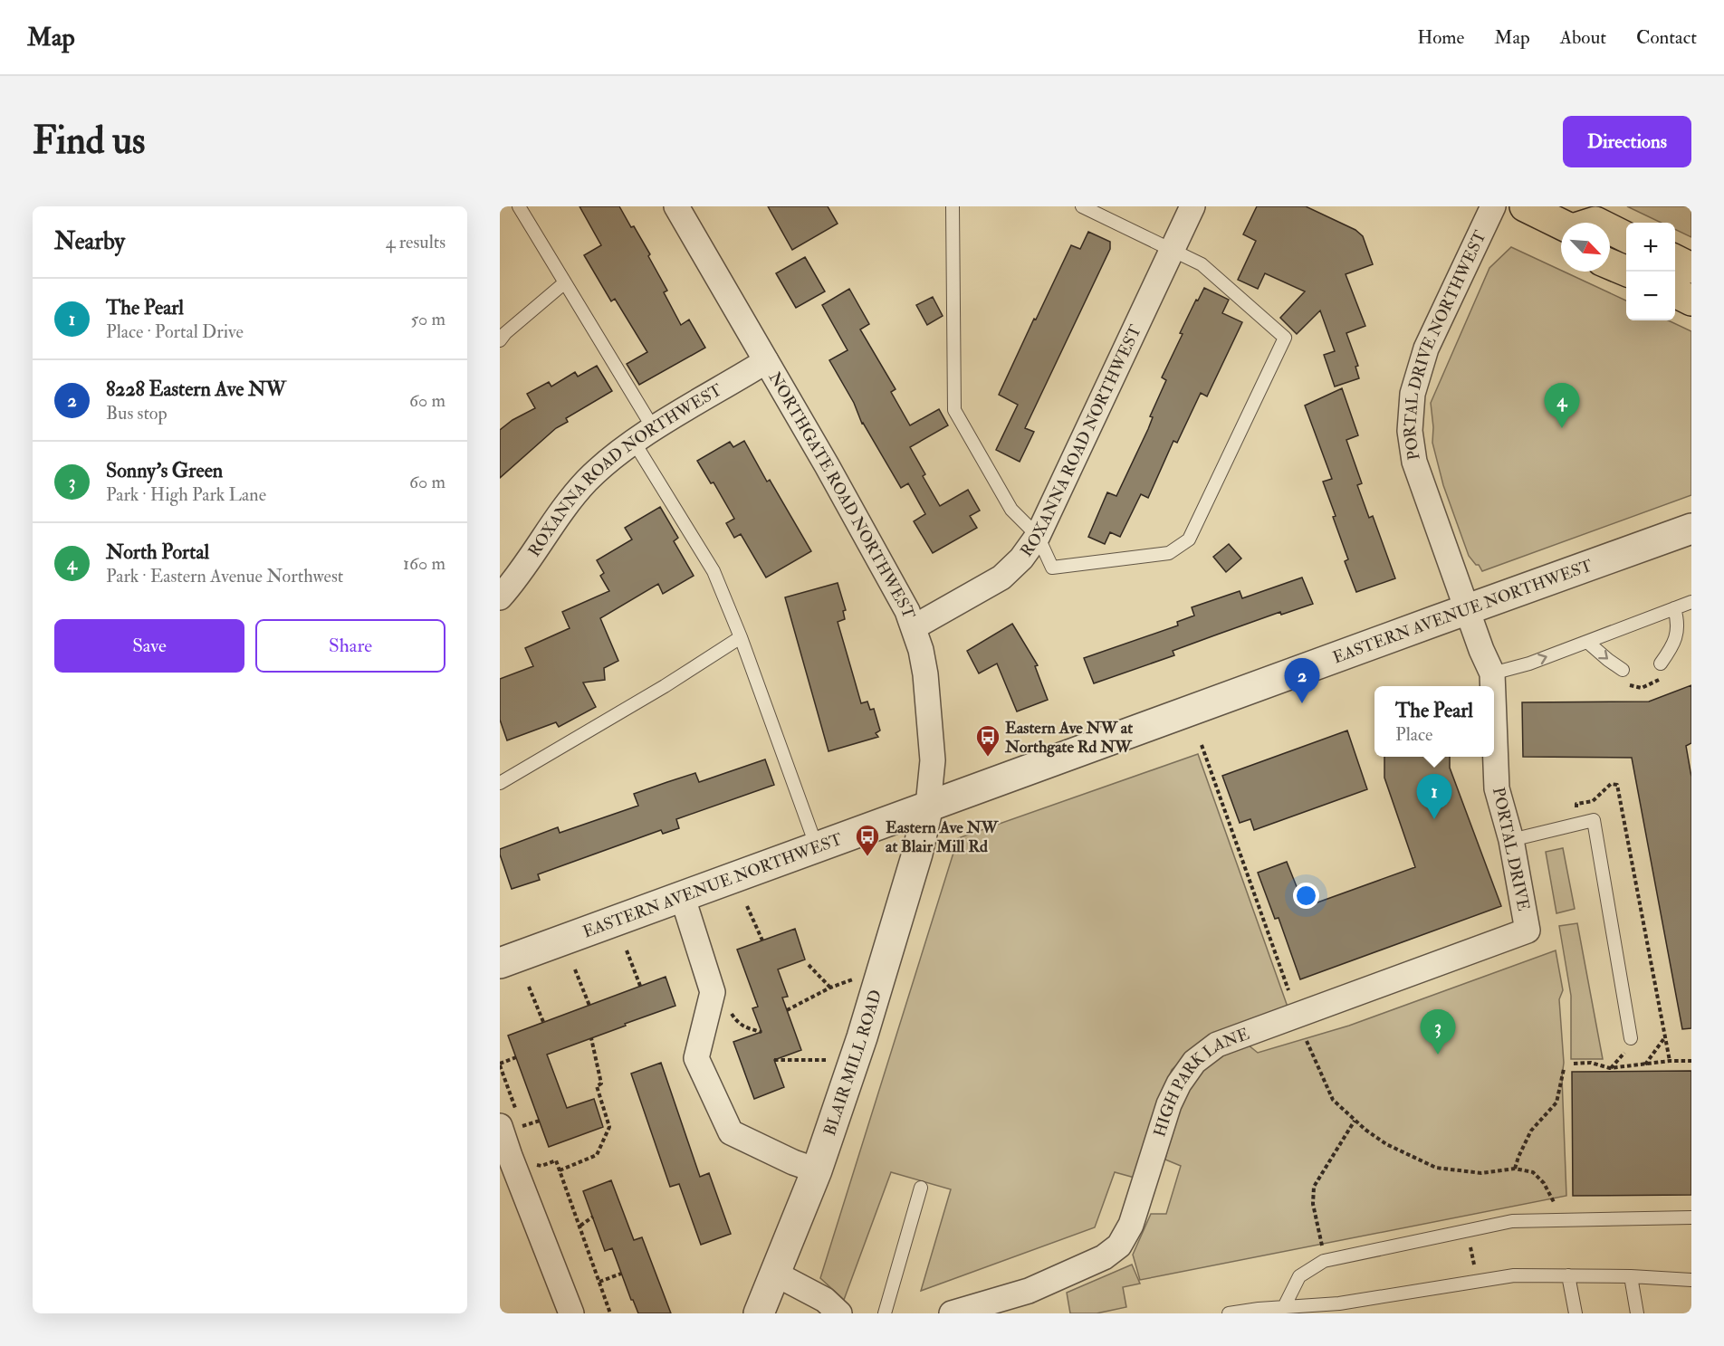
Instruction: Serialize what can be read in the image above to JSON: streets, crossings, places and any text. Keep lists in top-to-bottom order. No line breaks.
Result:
{"streets":{"street":["PORTAL DRIVE NORTHWEST","ROXANNA ROAD NORTHWEST","NORTHGATE ROAD NORTHWEST","EASTERN AVENUE NORTHWEST","PORTAL DRIVE","BLAIR MILL ROAD","HIGH PARK LANE"]},"crossings":[["PORTAL DRIVE NORTHWEST","EASTERN AVENUE NORTHWEST"],["PORTAL DRIVE NORTHWEST","PORTAL DRIVE"],["ROXANNA ROAD NORTHWEST","NORTHGATE ROAD NORTHWEST"],["NORTHGATE ROAD NORTHWEST","EASTERN AVENUE NORTHWEST"],["NORTHGATE ROAD NORTHWEST","BLAIR MILL ROAD"],["EASTERN AVENUE NORTHWEST","PORTAL DRIVE"],["EASTERN AVENUE NORTHWEST","BLAIR MILL ROAD"],["PORTAL DRIVE","HIGH PARK LANE"]],"places":{"bus stop":["Eastern Ave NW at Northgate Rd NW","Eastern Ave NW at Blair Mill Rd"]},"north":"bottom right","page":{"header":"Map","nav":["Home","Map","About","Contact"],"buttons":["Directions",["Save","Share"]],"title":"Find us","heading":["Nearby","4 results"],"map_buttons":["+","−"],"list":[{"mark":"1","name":"The Pearl","note":"Place · Portal Drive","value":"50 m"},{"mark":"2","name":"8228 Eastern Ave NW","note":"Bus stop","value":"60 m"},{"mark":"3","name":"Sonny's Green","note":"Park · High Park Lane","value":"60 m"},{"mark":"4","name":"North Portal","note":"Park · Eastern Avenue Northwest","value":"160 m"}],"pins":["4","2","1","3"],"popup":["The Pearl","Place"]}}
